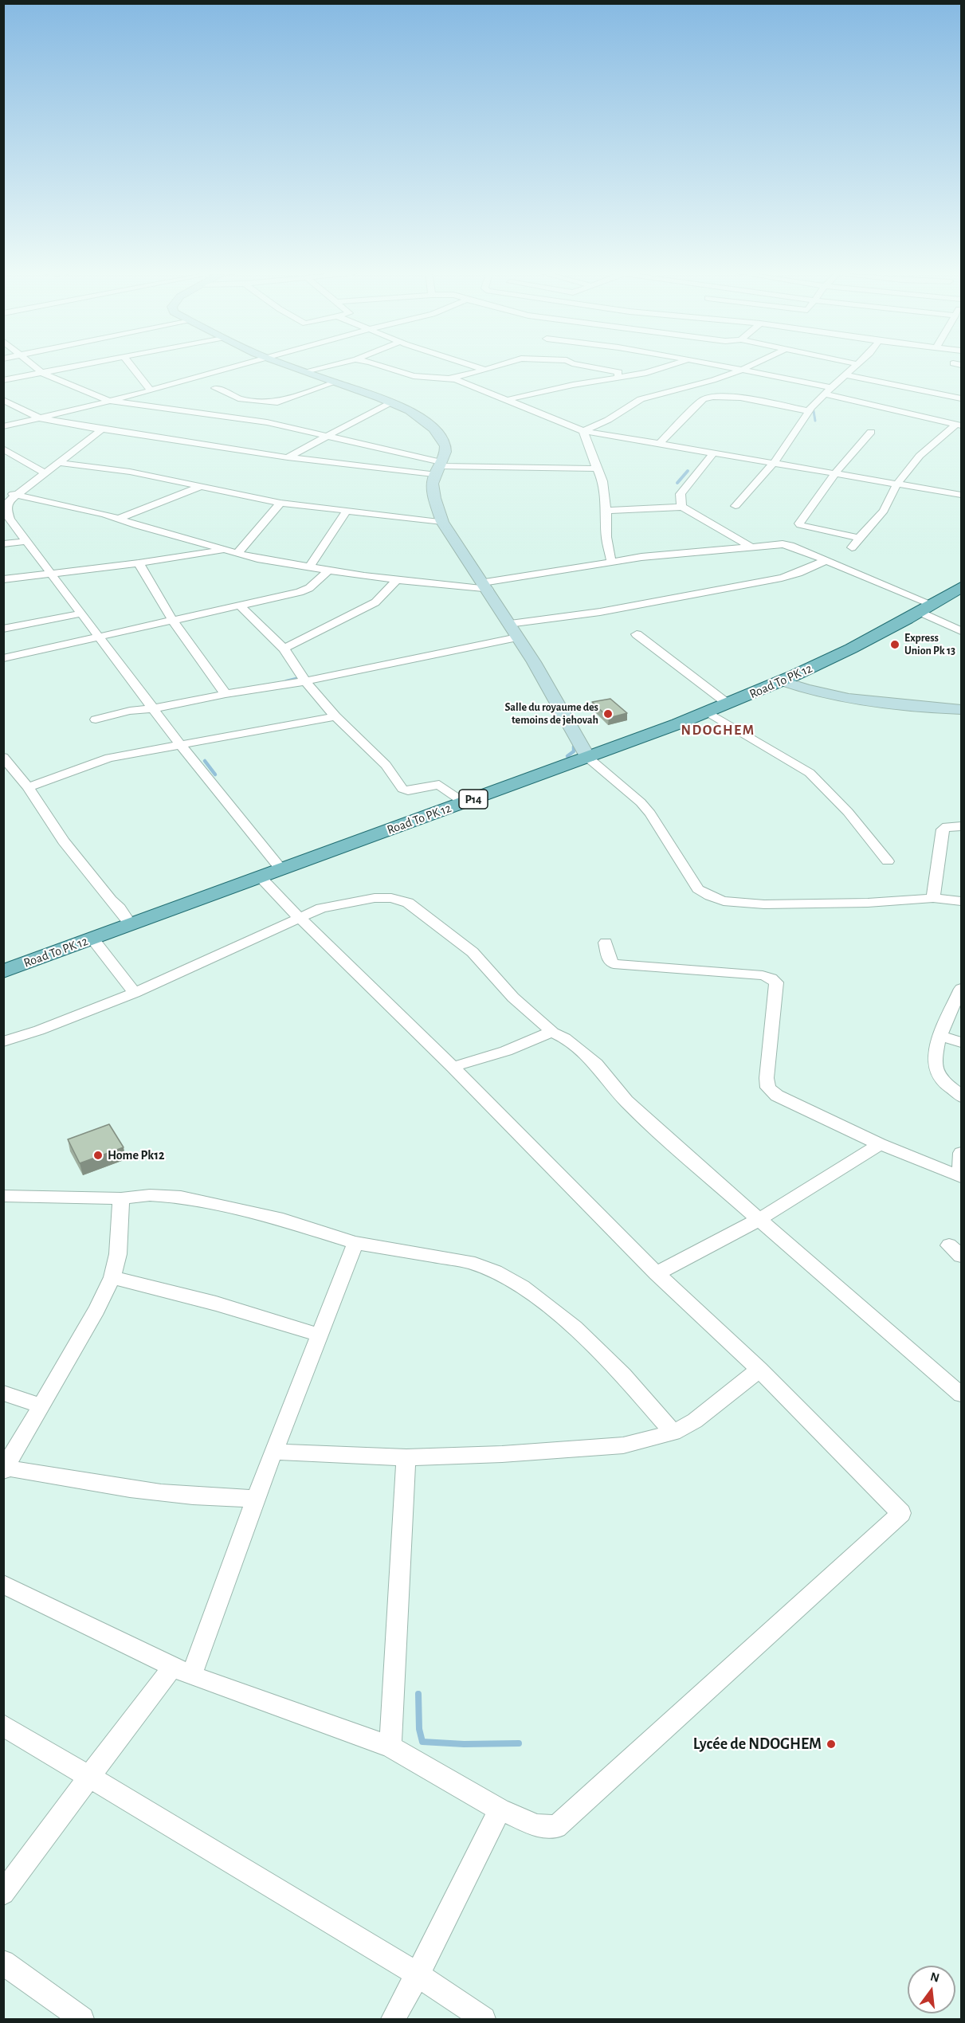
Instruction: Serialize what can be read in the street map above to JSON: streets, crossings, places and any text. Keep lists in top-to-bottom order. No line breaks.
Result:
{"streets":{"main road":["Road To PK 12","P14"]},"crossings":[["Road To PK 12","P14"]],"districts":["NDOGHEM"],"places":["Express Union Pk 13","Salle du royaume des temoins de jehovah","Home Pk12","Lycée de NDOGHEM"],"north":"top"}
